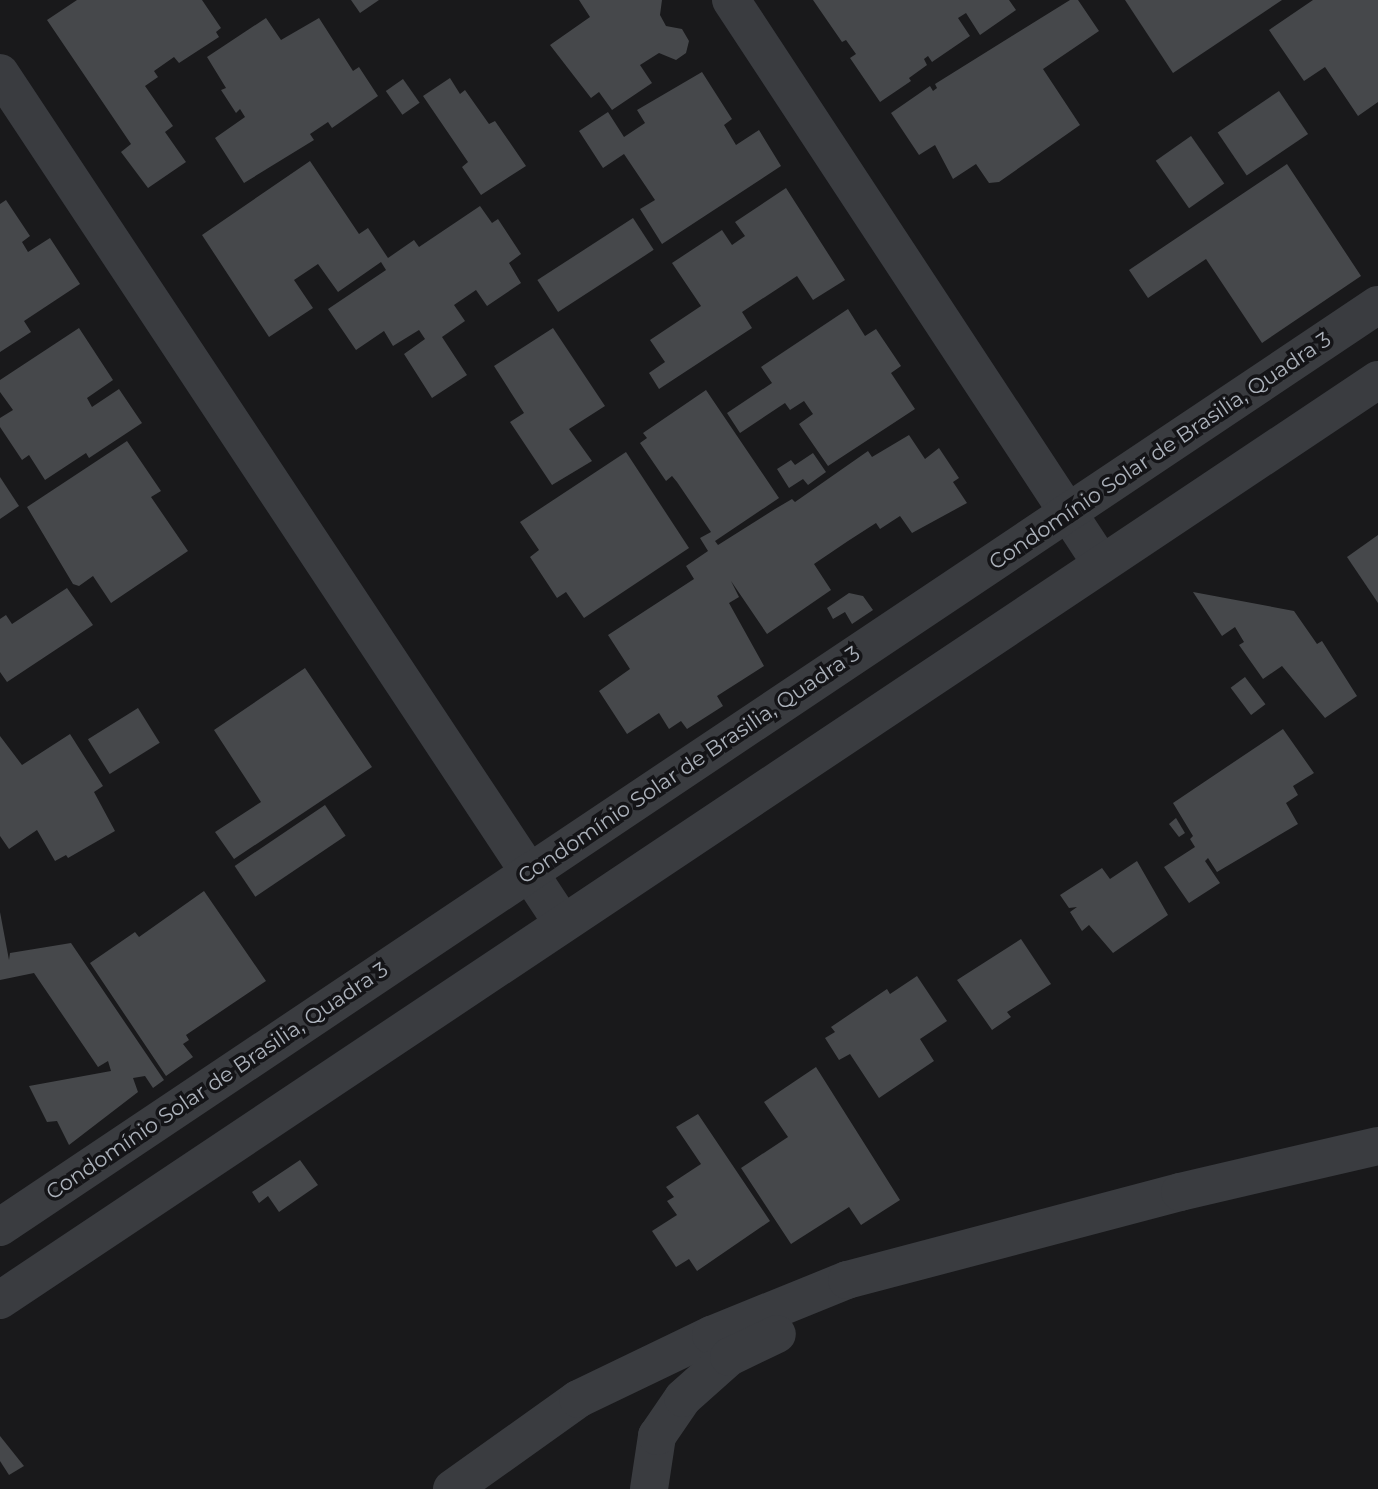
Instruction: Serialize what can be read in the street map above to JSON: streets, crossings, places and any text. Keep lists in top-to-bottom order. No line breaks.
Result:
{"streets":{"street":["Condomínio Solar de Brasilia, Quadra 3"]}}
